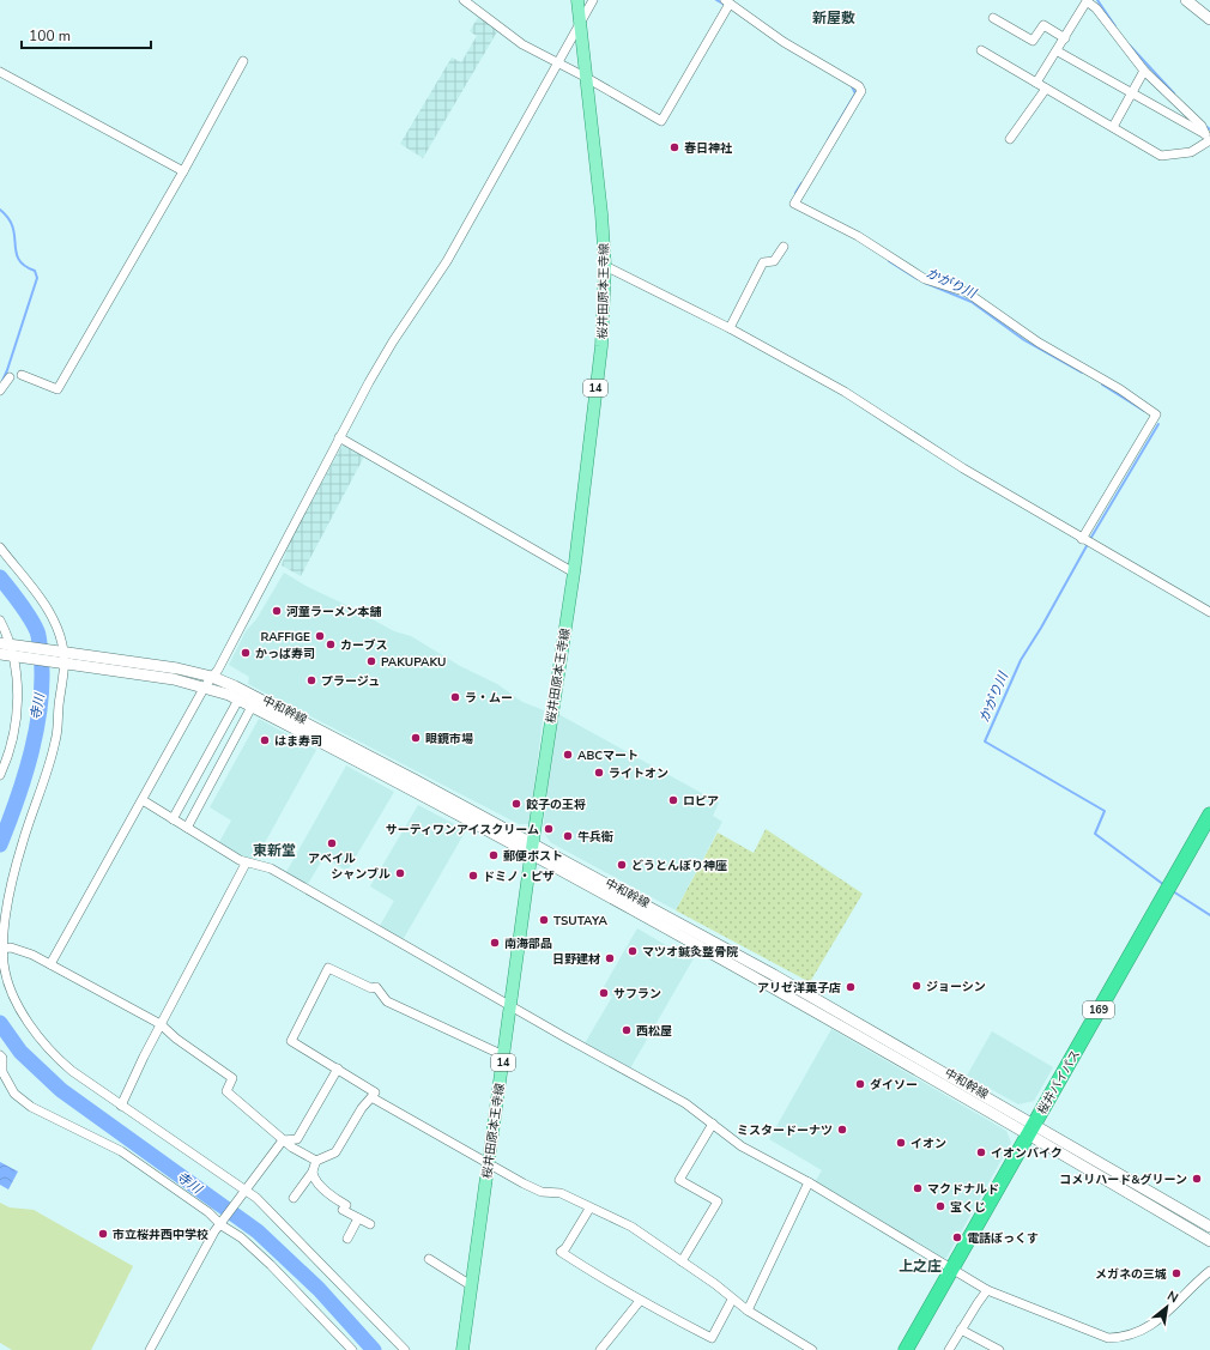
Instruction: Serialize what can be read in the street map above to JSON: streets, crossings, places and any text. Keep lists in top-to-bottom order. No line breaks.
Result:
{"streets":{"highway":["169","桜井バイパス"],"main road":["桜井田原本王寺線","14","中和幹線"]},"crossings":[["桜井田原本王寺線","中和幹線"],["中和幹線","桜井バイパス"]],"districts":["新屋敷","東新堂","上之庄"],"water":["かがり川","寺川"],"places":["春日神社","河童ラーメン本舗","RAFFIGE","カーブス","かっぱ寿司","PAKUPAKU","プラージュ","ラ・ムー","眼鏡市場","はま寿司","ABCマート","ライトオン","ロピア","餃子の王将","サーティワンアイスクリーム","牛兵衛","アベイル","郵便ポスト","どうとんぼり神座","シャンブル","ドミノ・ピザ","TSUTAYA","南海部品","マツオ鍼灸整骨院","日野建材","ジョーシン","アリゼ洋菓子店","サフラン","西松屋","ダイソー","ミスタードーナツ","イオン","イオンバイク","コメリハード&グリーン","マクドナルド","宝くじ","市立桜井西中学校","電話ぼっくす","メガネの三城"],"scale_bar":"100 m","north":"top right"}
